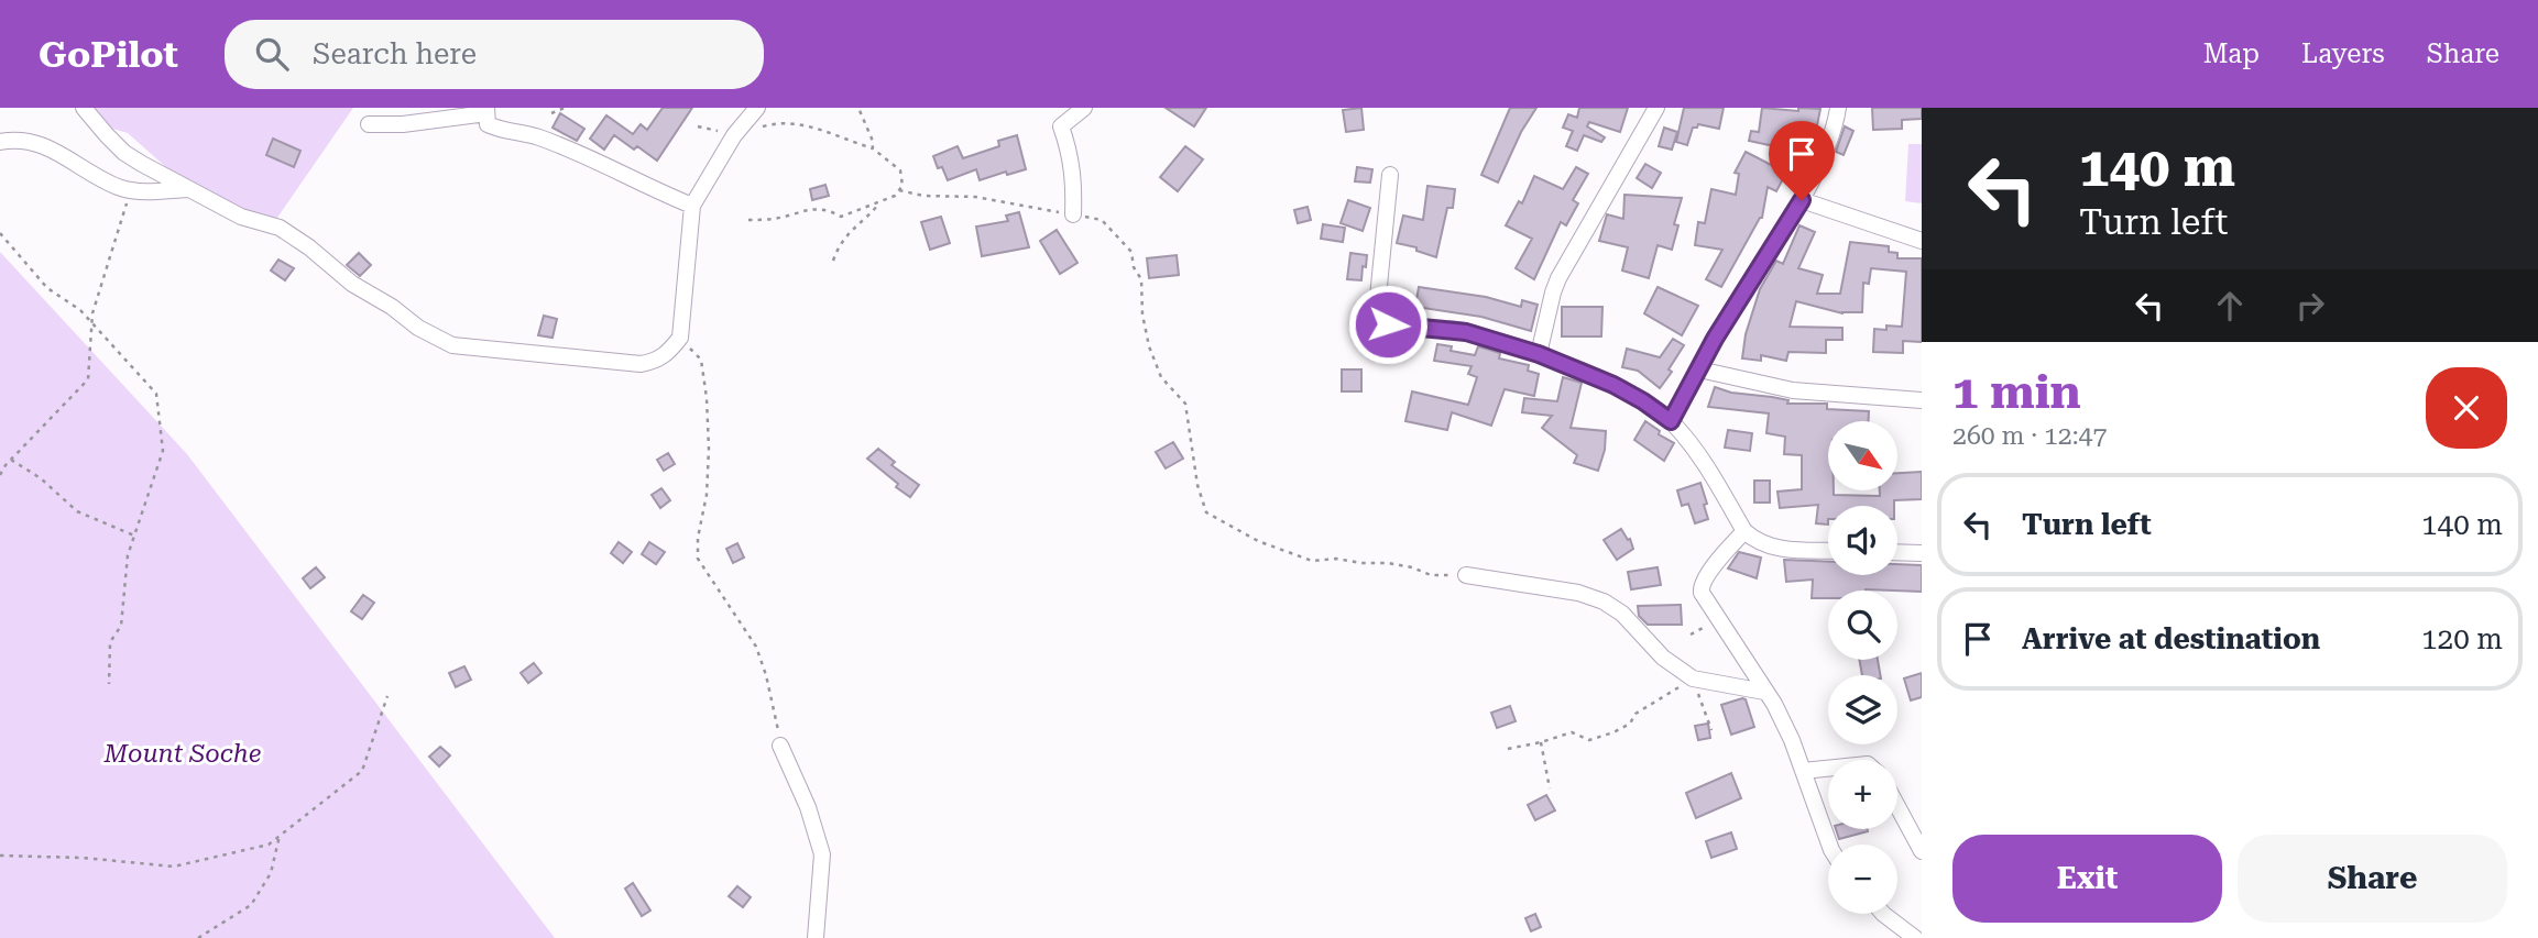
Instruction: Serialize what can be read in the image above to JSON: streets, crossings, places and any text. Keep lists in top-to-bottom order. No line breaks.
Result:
{"parks":["Mount Soche"],"north":"bottom right","page":{"header":"GoPilot","search":"Search here","nav":["Map","Layers","Share"],"turn":["140 m","Turn left"],"heading":["1 min","260 m · 12:47"],"map_buttons":["+","−"],"list":[{"name":"Turn left","value":"140 m"},{"name":"Arrive at destination","value":"120 m"}],"buttons":["Exit","Share"]}}
